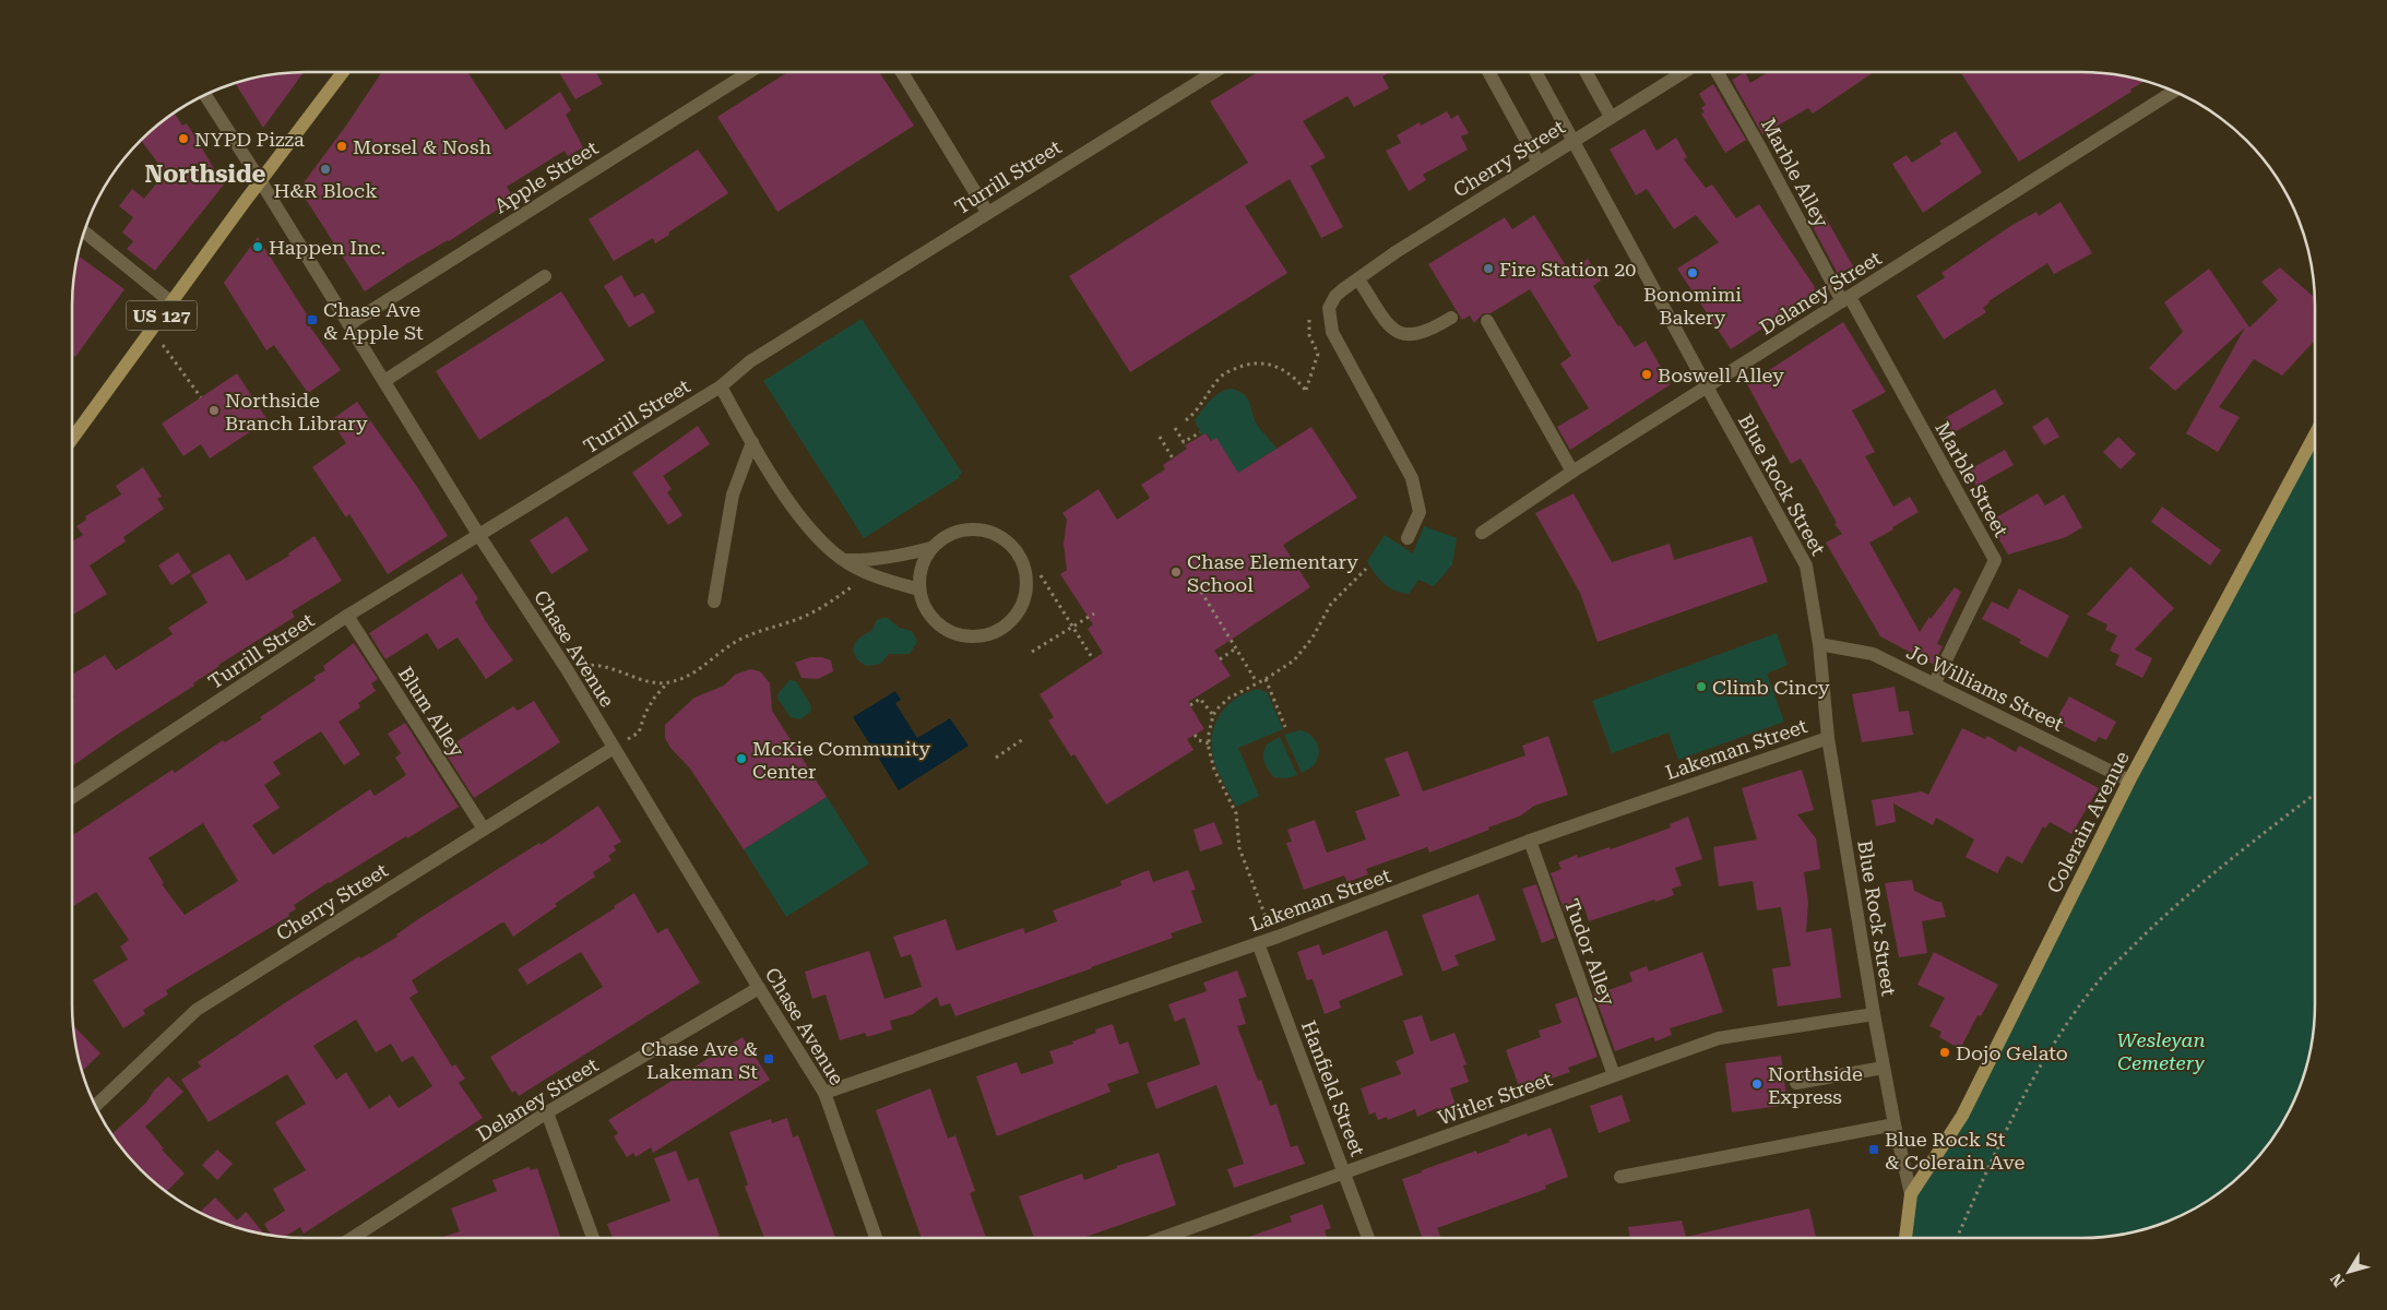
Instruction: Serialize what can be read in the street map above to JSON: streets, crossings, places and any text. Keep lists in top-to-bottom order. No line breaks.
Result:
{"streets":{"main road":["US 127","Colerain Avenue"],"street":["Cherry Street","Marble Alley","Apple Street","Turrill Street","Delaney Street","Marble Street","Blue Rock Street","Chase Avenue","Jo Williams Street","Blum Alley","Lakeman Street","Tudor Alley","Hanfield Street","Witler Street"]},"crossings":[["Cherry Street","Blue Rock Street"],["Cherry Street","Chase Avenue"],["Cherry Street","Blum Alley"],["Marble Alley","Delaney Street"],["Marble Alley","Marble Street"],["Apple Street","Chase Avenue"],["Turrill Street","Chase Avenue"],["Turrill Street","Blum Alley"],["Delaney Street","Marble Street"],["Delaney Street","Blue Rock Street"],["Delaney Street","Chase Avenue"],["US 127","Chase Avenue"],["Marble Street","Jo Williams Street"],["Blue Rock Street","Jo Williams Street"],["Blue Rock Street","Lakeman Street"],["Blue Rock Street","Colerain Avenue"],["Blue Rock Street","Witler Street"],["Chase Avenue","Lakeman Street"],["Jo Williams Street","Colerain Avenue"],["Lakeman Street","Tudor Alley"],["Lakeman Street","Hanfield Street"],["Tudor Alley","Witler Street"],["Hanfield Street","Witler Street"]],"districts":["Northside"],"parks":["Wesleyan Cemetery"],"places":{"other":["NYPD Pizza","Morsel & Nosh","H&R Block","Happen Inc.","Fire Station 20","Bonomimi Bakery","Boswell Alley","Northside Branch Library","Chase Elementary School","Climb Cincy","McKie Community Center","Dojo Gelato","Northside Express"],"transit":["Chase Ave & Apple St","Chase Ave & Lakeman St","Blue Rock St & Colerain Ave"]},"north":"bottom left"}
